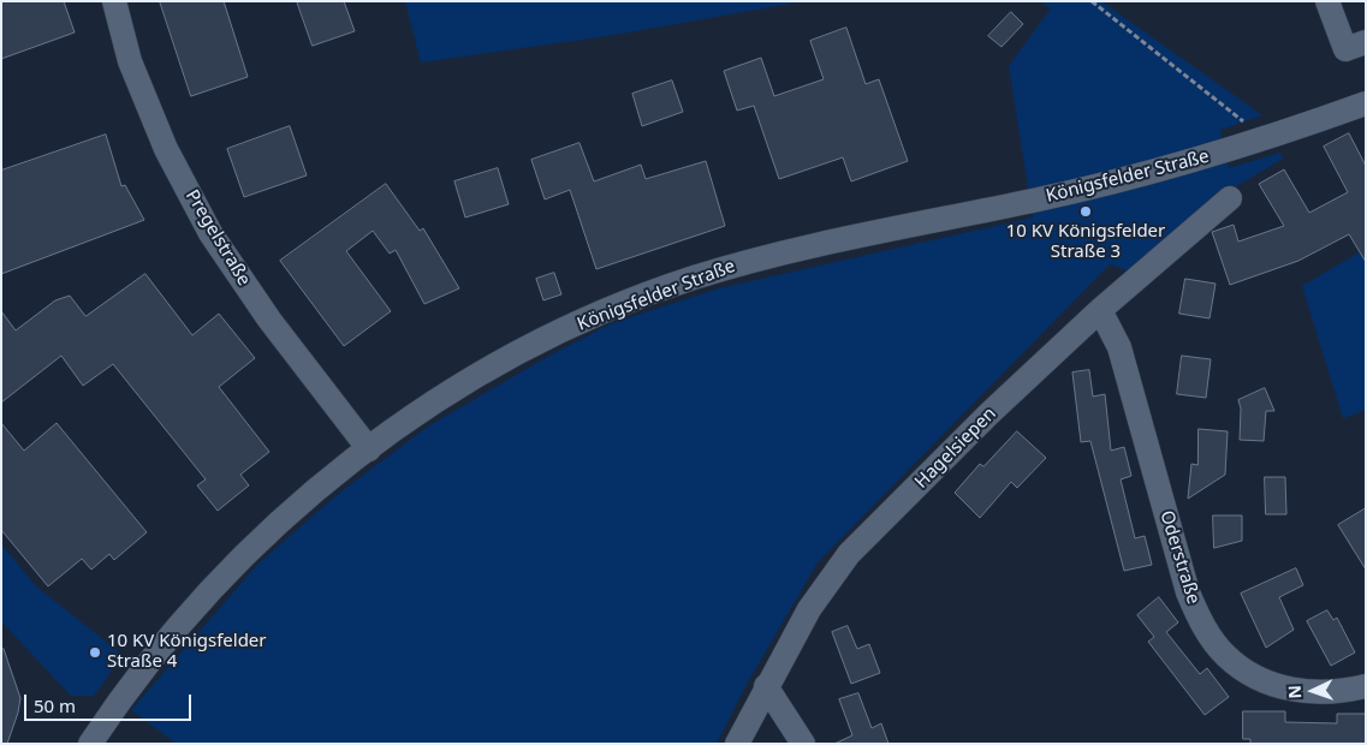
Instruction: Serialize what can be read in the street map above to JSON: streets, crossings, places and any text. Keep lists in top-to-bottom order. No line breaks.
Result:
{"streets":{"street":["Königsfelder Straße","Pregelstraße","Hagelsiepen","Oderstraße"]},"crossings":[["Königsfelder Straße","Pregelstraße"],["Hagelsiepen","Oderstraße"]],"places":["10 KV Königsfelder Straße 3","10 KV Königsfelder Straße 4"],"scale_bar":"50 m","north":"left"}
